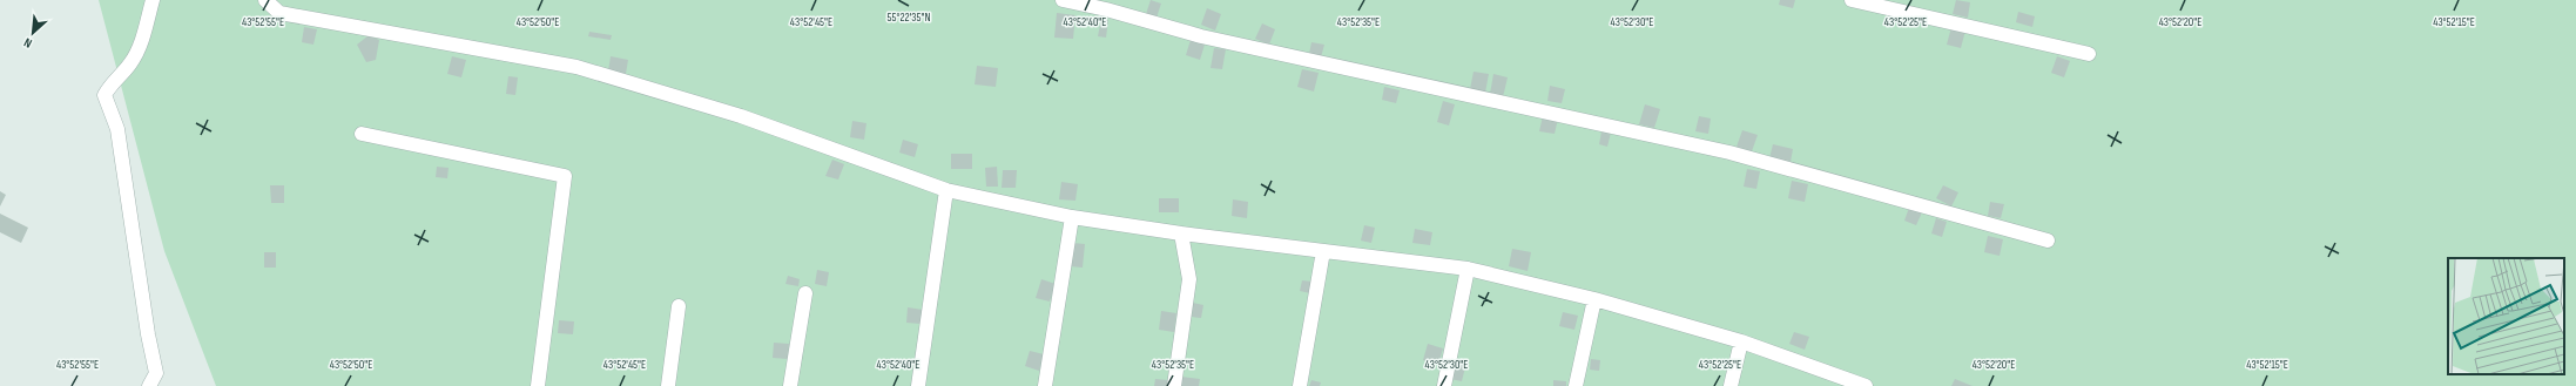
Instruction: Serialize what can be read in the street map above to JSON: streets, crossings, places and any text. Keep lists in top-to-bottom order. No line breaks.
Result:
{"north":"bottom left","coordinates":["55°22'35\"N","43°52'55\"E","43°52'50\"E","43°52'45\"E","43°52'40\"E","43°52'35\"E","43°52'30\"E","43°52'25\"E","43°52'20\"E","43°52'15\"E"]}
